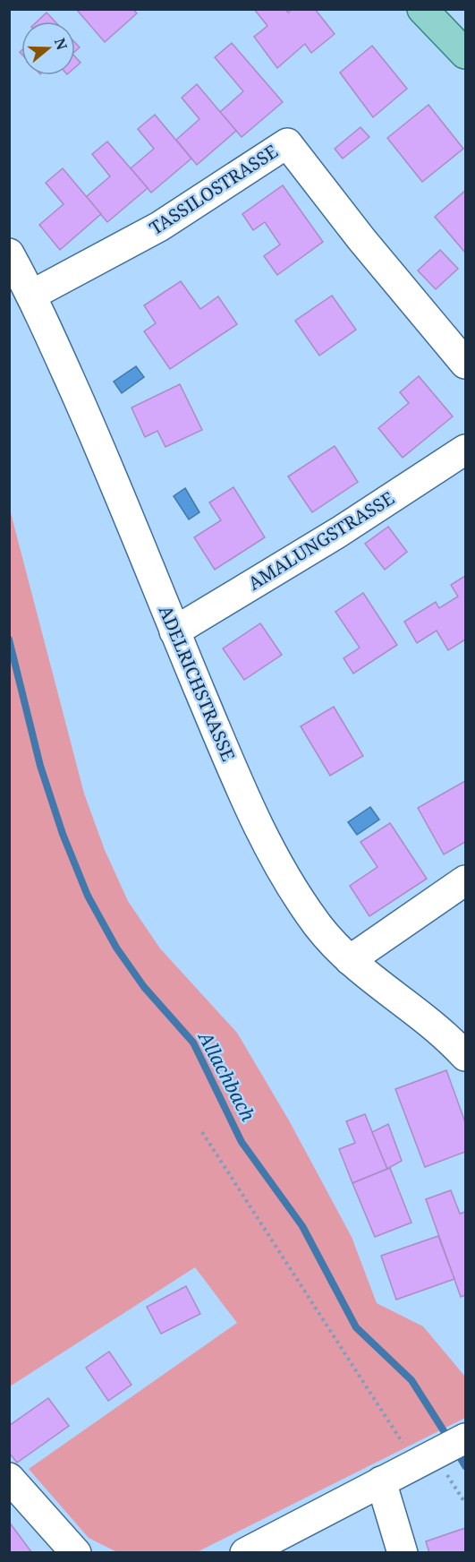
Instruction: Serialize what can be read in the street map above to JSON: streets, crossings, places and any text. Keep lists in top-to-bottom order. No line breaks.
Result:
{"streets":{"street":["TASSILOSTRASSE","AMALUNGSTRASSE","ADELRICHSTRASSE"]},"crossings":[["TASSILOSTRASSE","ADELRICHSTRASSE"],["AMALUNGSTRASSE","ADELRICHSTRASSE"]],"water":["Allachbach"],"north":"right"}
